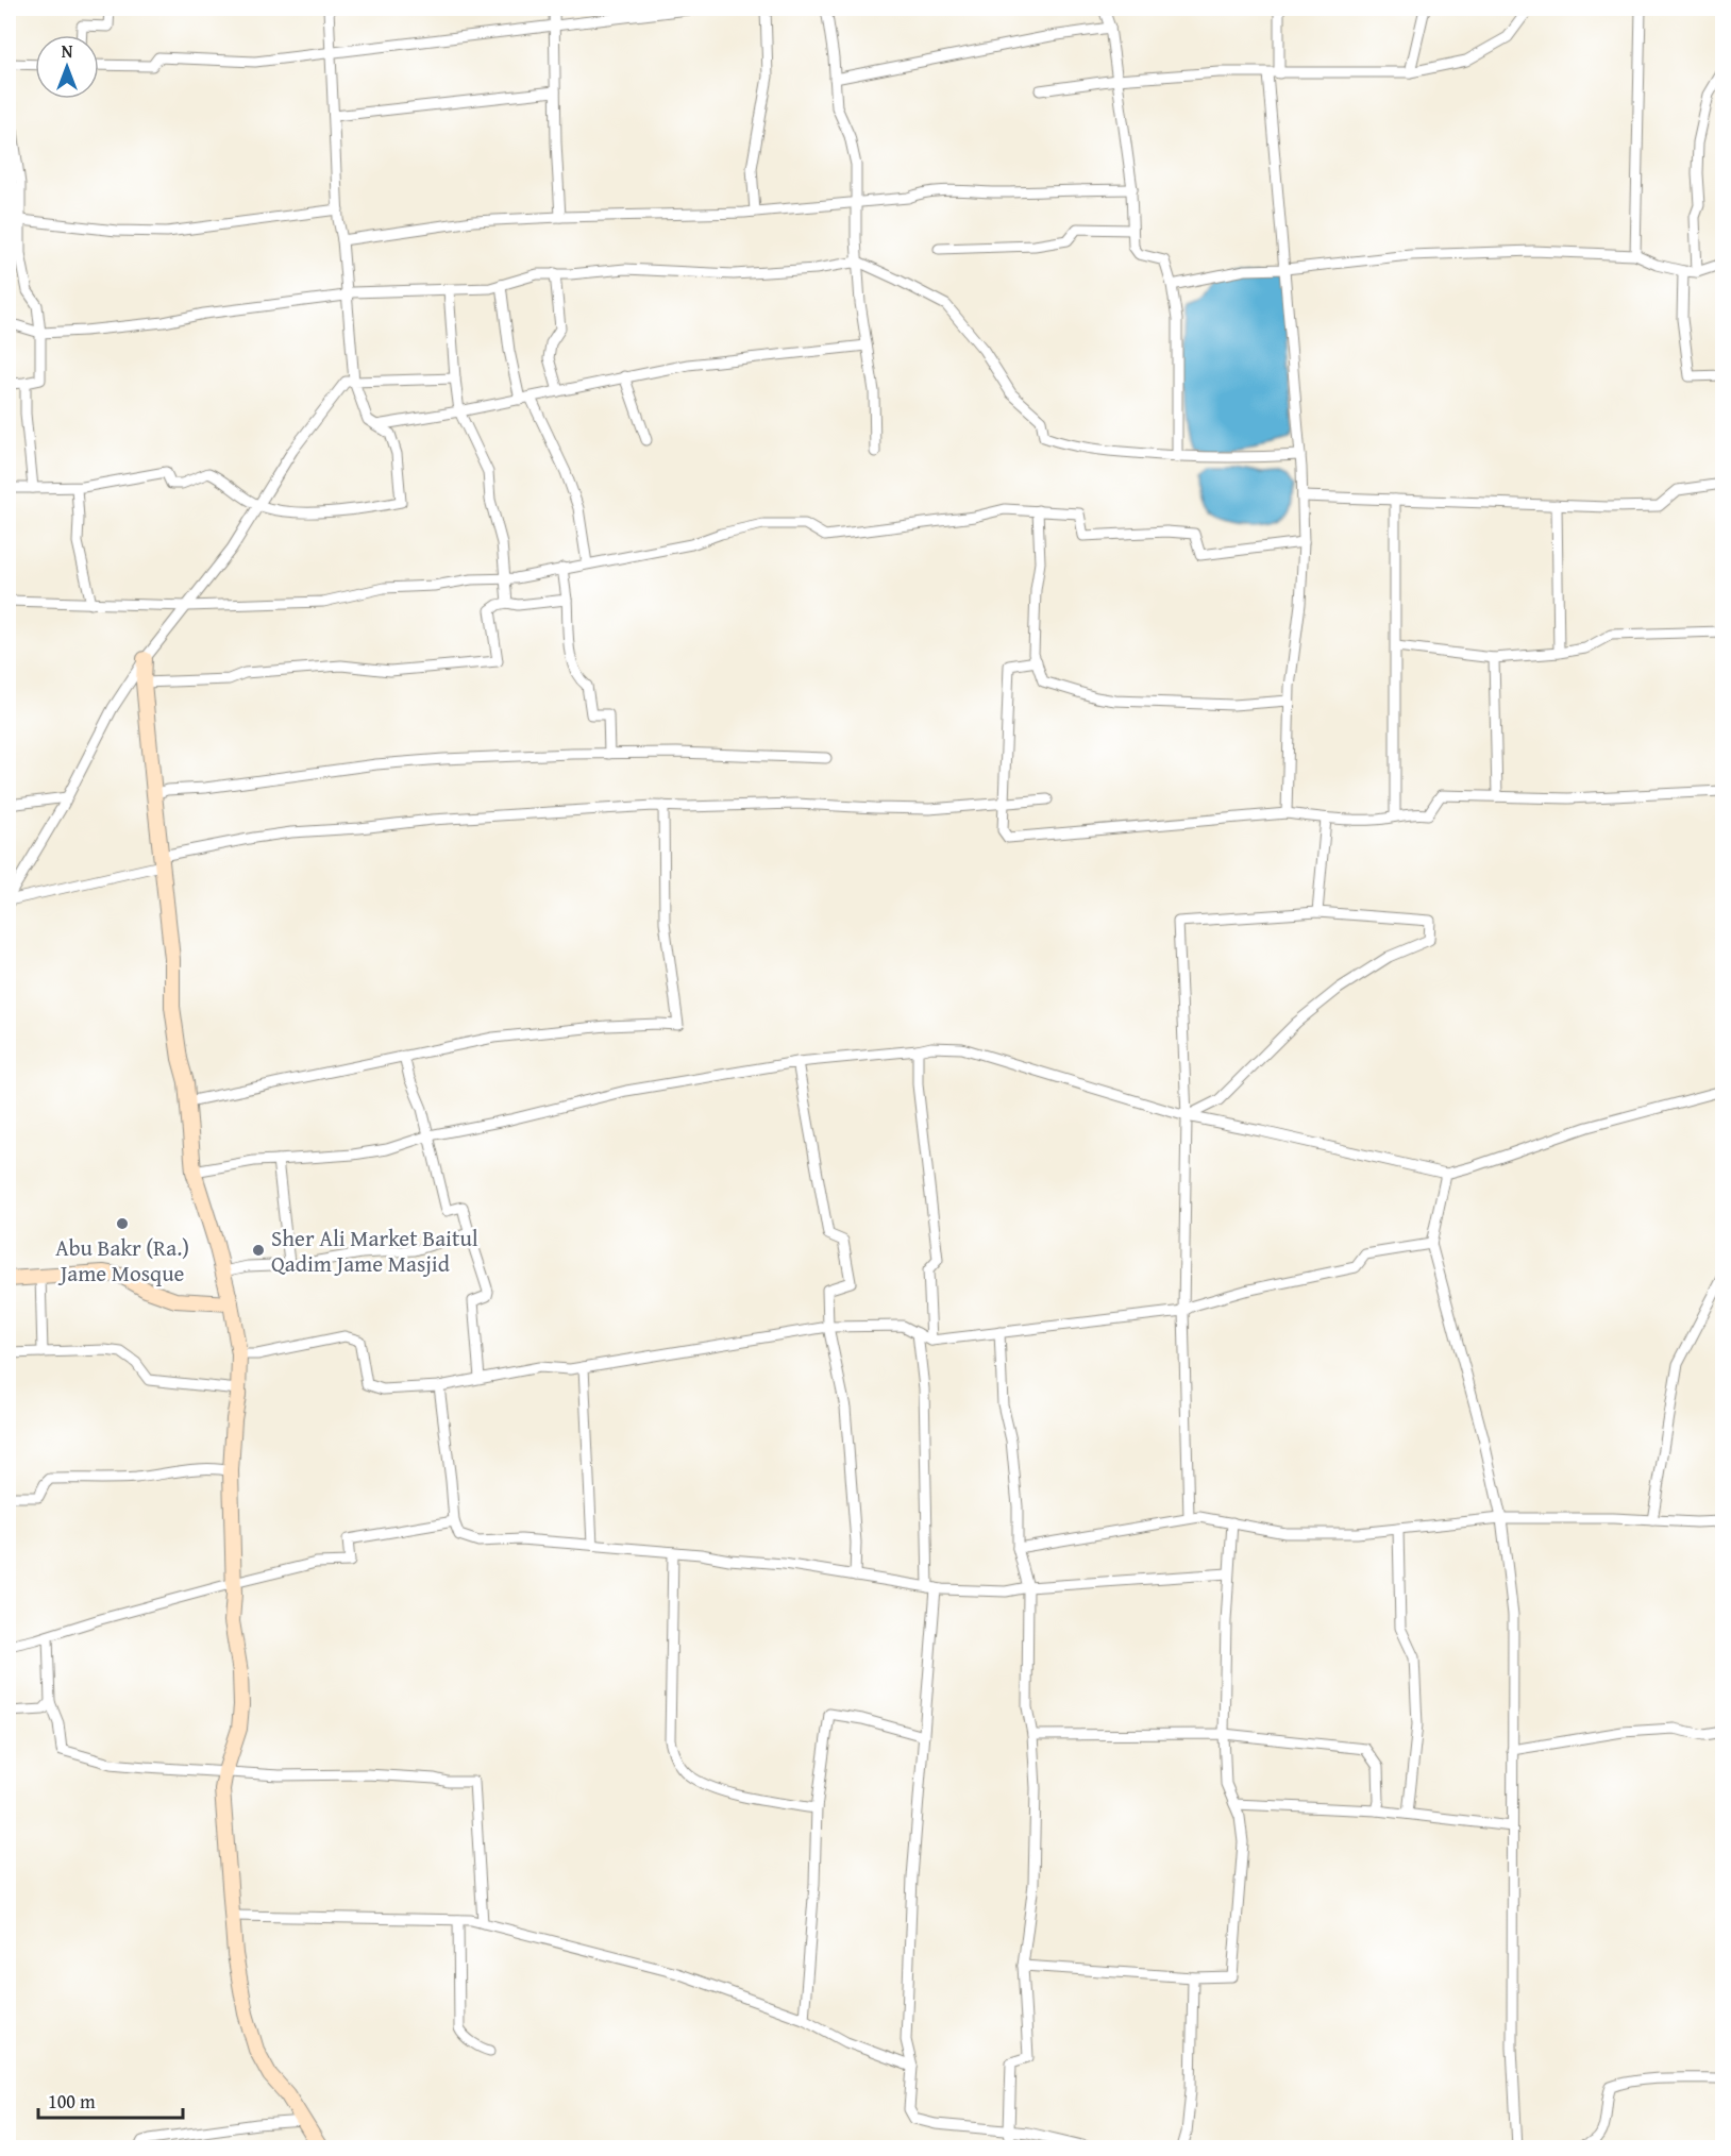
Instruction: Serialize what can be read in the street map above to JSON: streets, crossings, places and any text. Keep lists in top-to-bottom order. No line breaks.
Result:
{"places":["Abu Bakr (Ra.) Jame Mosque","Sher Ali Market Baitul Qadim Jame Masjid"],"scale_bar":"100 m","north":"top"}
